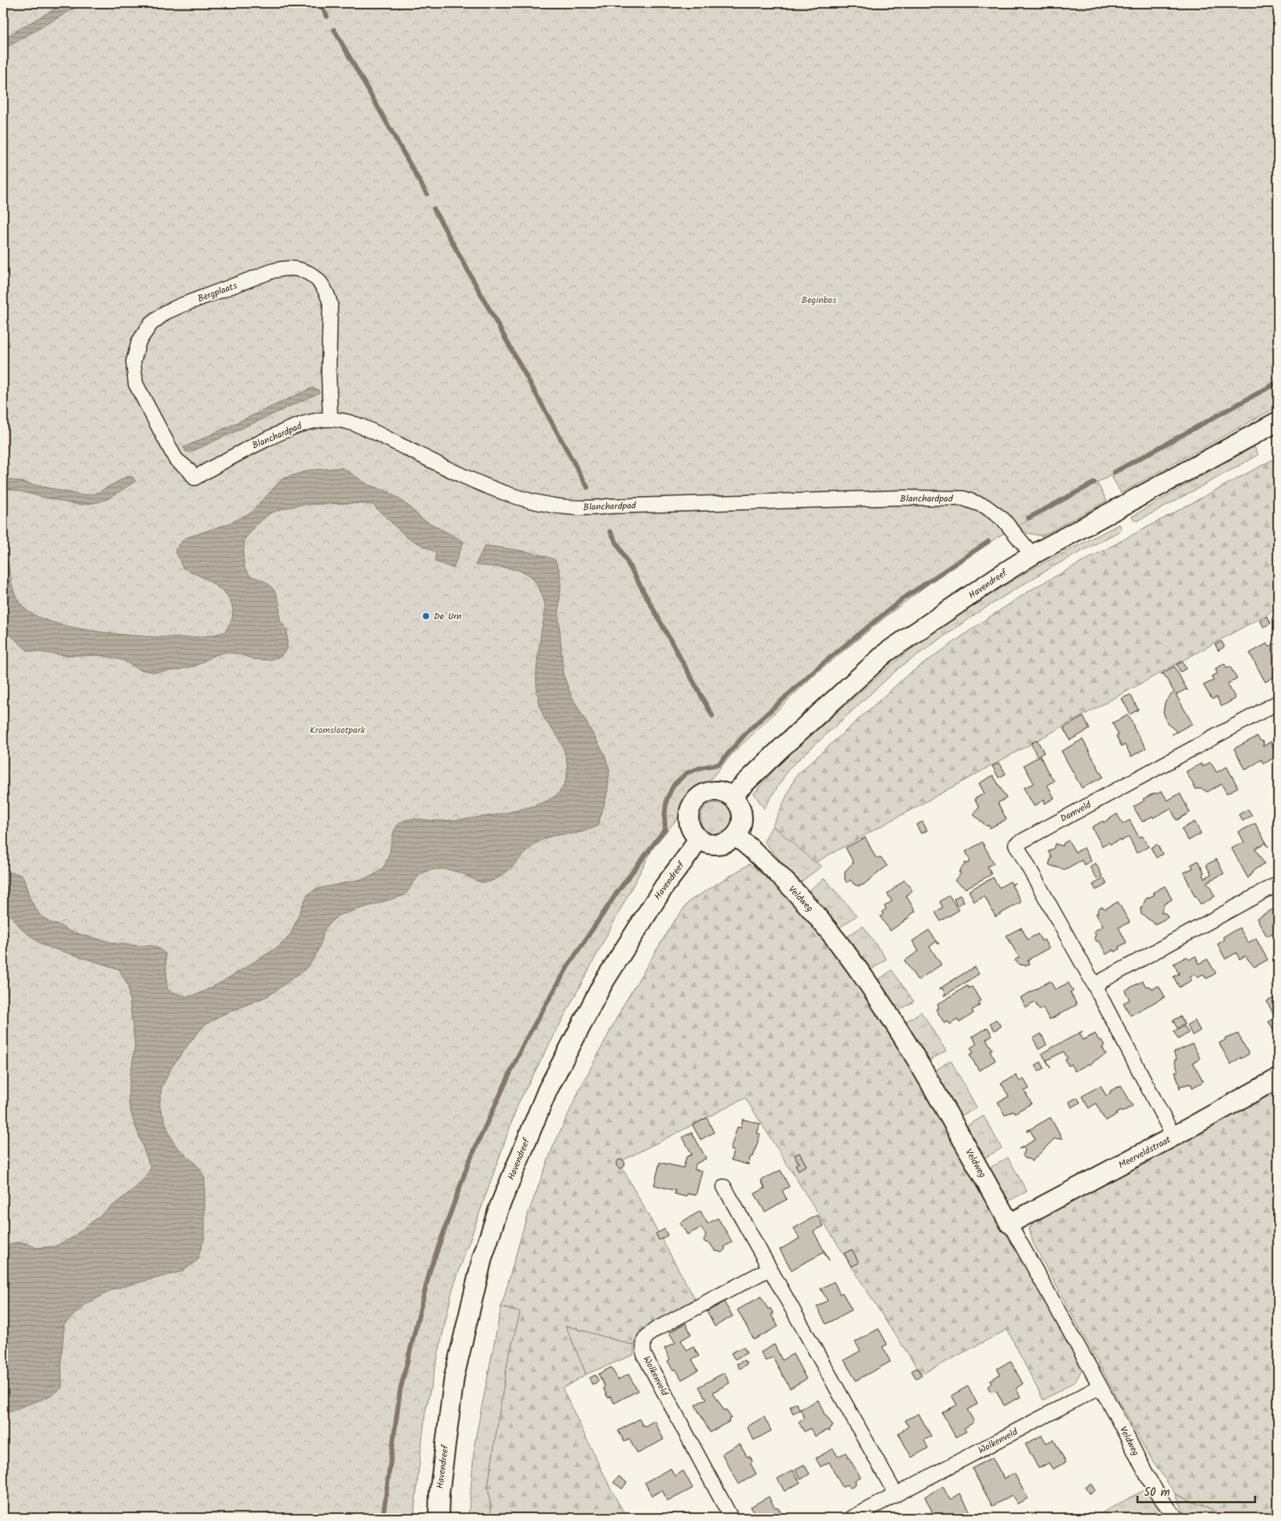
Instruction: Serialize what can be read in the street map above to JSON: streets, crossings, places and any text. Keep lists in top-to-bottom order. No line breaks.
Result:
{"streets":{"street":["Bergplaats","Blanchardpad","Havendreef","Damveld","Veldweg","Meerveldstraat","Wolkenveld"]},"crossings":[["Bergplaats","Blanchardpad"],["Blanchardpad","Havendreef"],["Havendreef","Veldweg"],["Damveld","Meerveldstraat"],["Veldweg","Meerveldstraat"],["Veldweg","Wolkenveld"]],"parks":["Beginbos","Kromslootpark"],"places":["De Urn"],"scale_bar":"50 m"}
